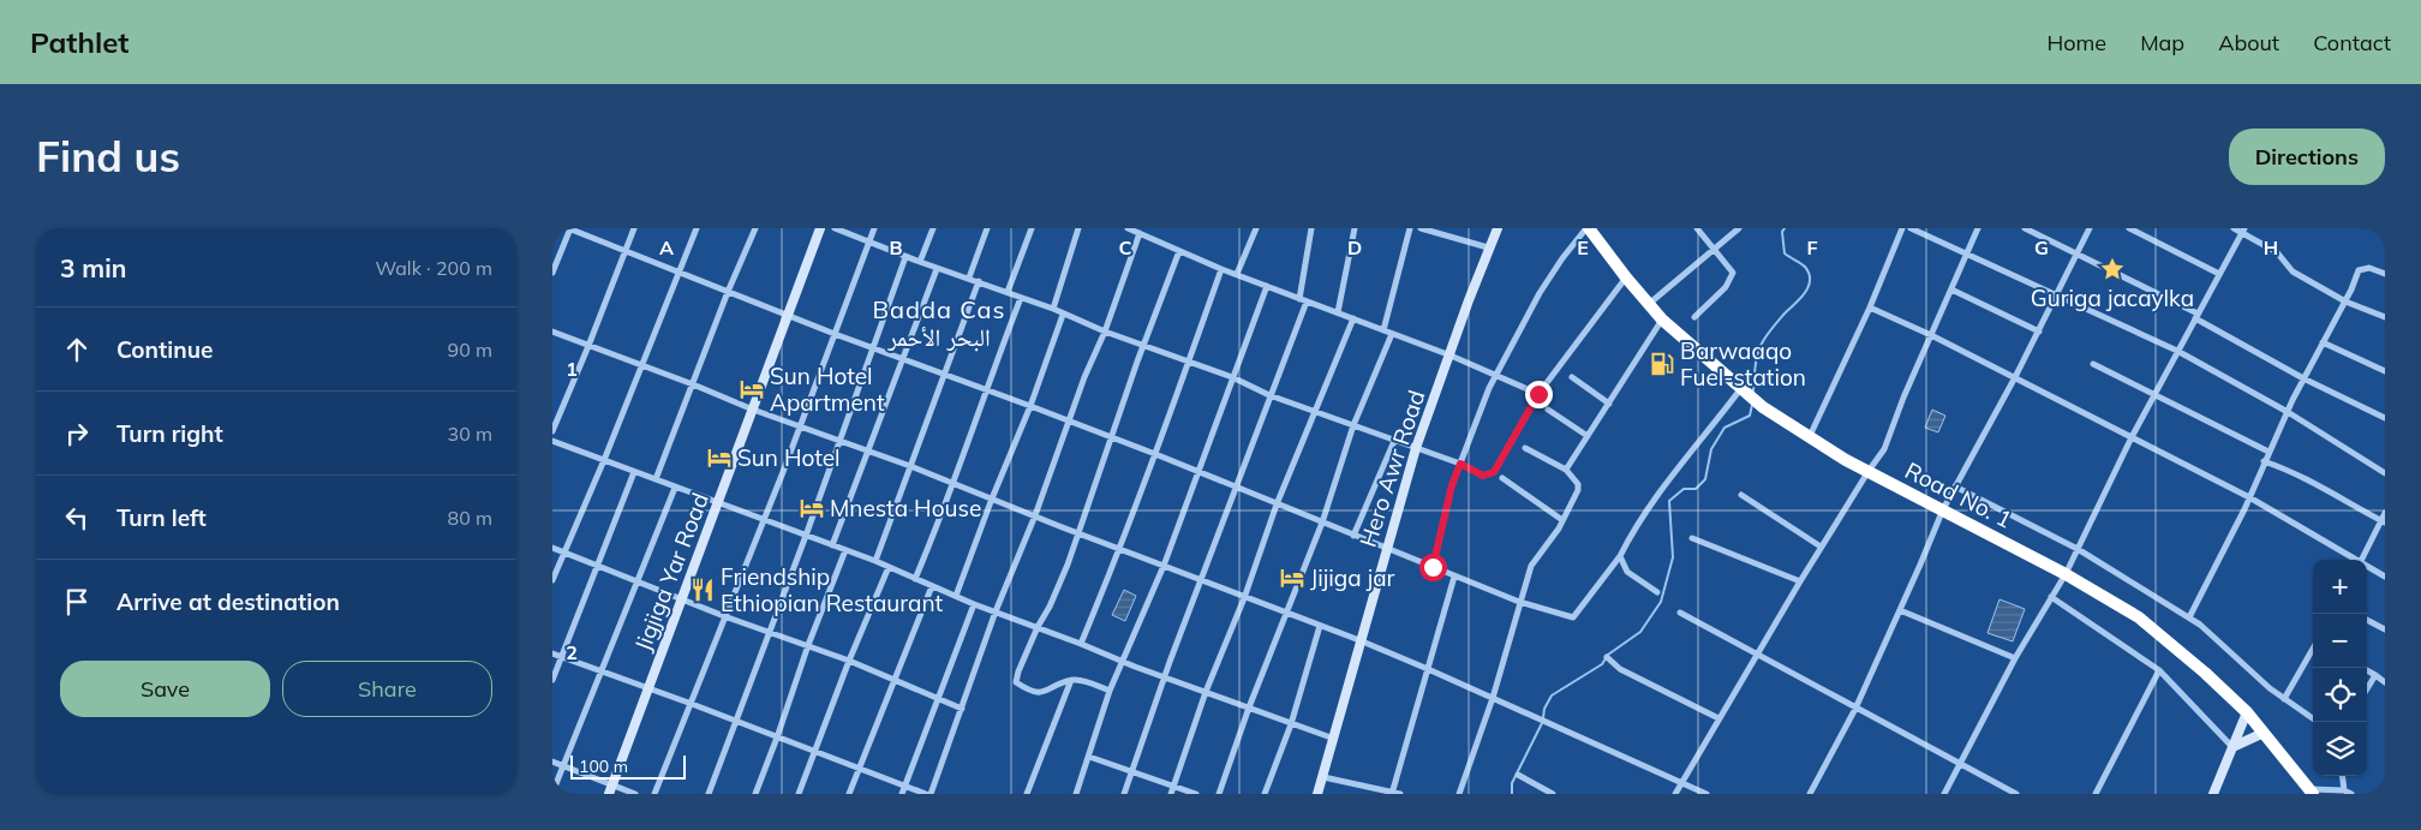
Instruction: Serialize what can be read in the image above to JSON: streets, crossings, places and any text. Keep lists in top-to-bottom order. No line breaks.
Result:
{"streets":{"highway":["Road No. 1"],"street":["Hero Awr Road","Jigjiga Yar Road"]},"districts":["Badda Cas البحر الأحمر"],"places":{"place":["Guriga jacaylka"],"fuel station":["Barwaaqo Fuel-station"],"hotel":["Sun Hotel Apartment","Sun Hotel","Mnesta House","Jijiga jar"],"restaurant":["Friendship Ethiopian Restaurant"]},"scale_bar":"100 m","page":{"header":"Pathlet","nav":["Home","Map","About","Contact"],"buttons":["Directions",["Save","Share"]],"title":"Find us","heading":["3 min","Walk · 200 m"],"list":[["Continue","90 m"],["Turn right","30 m"],["Turn left","80 m"],"Arrive at destination"],"map_buttons":["+","−"],"scale":"100 m"},"grid":{"columns":["A","B","C","D","E","F","G","H"],"rows":["1","2"]}}
